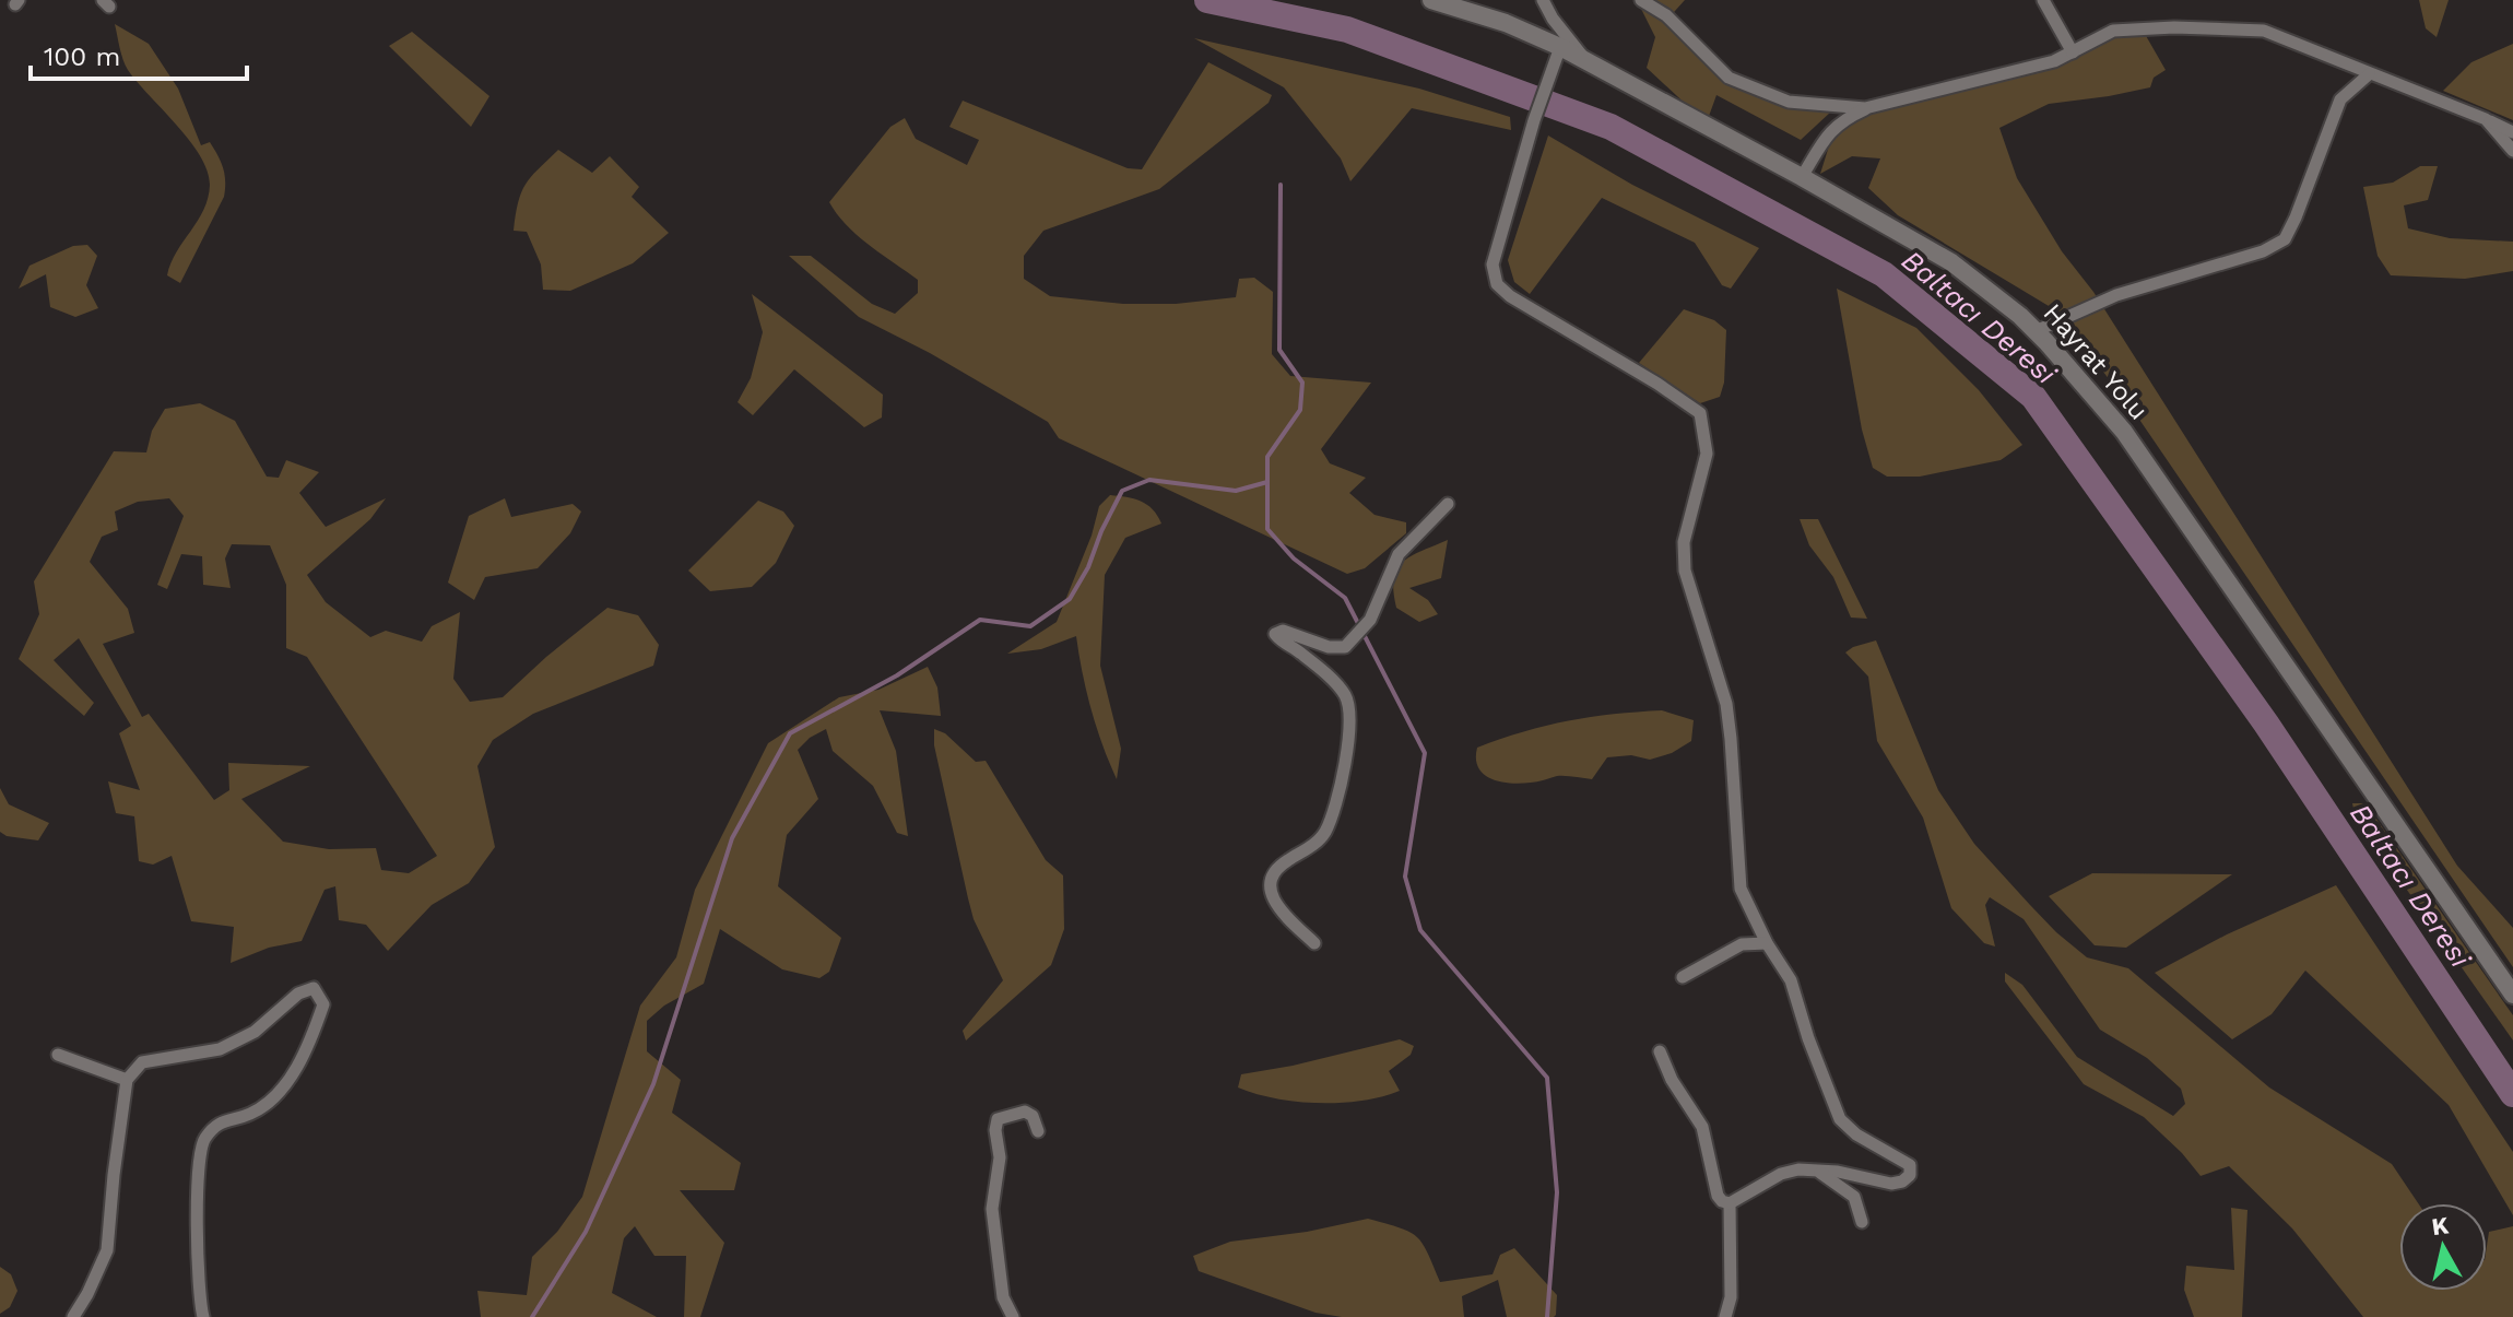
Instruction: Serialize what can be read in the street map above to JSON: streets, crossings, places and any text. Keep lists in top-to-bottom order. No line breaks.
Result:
{"streets":{"main road":["Hayrat Yolu"]},"water":["Baltacı Deresi"],"scale_bar":"100 m","north":"top"}
